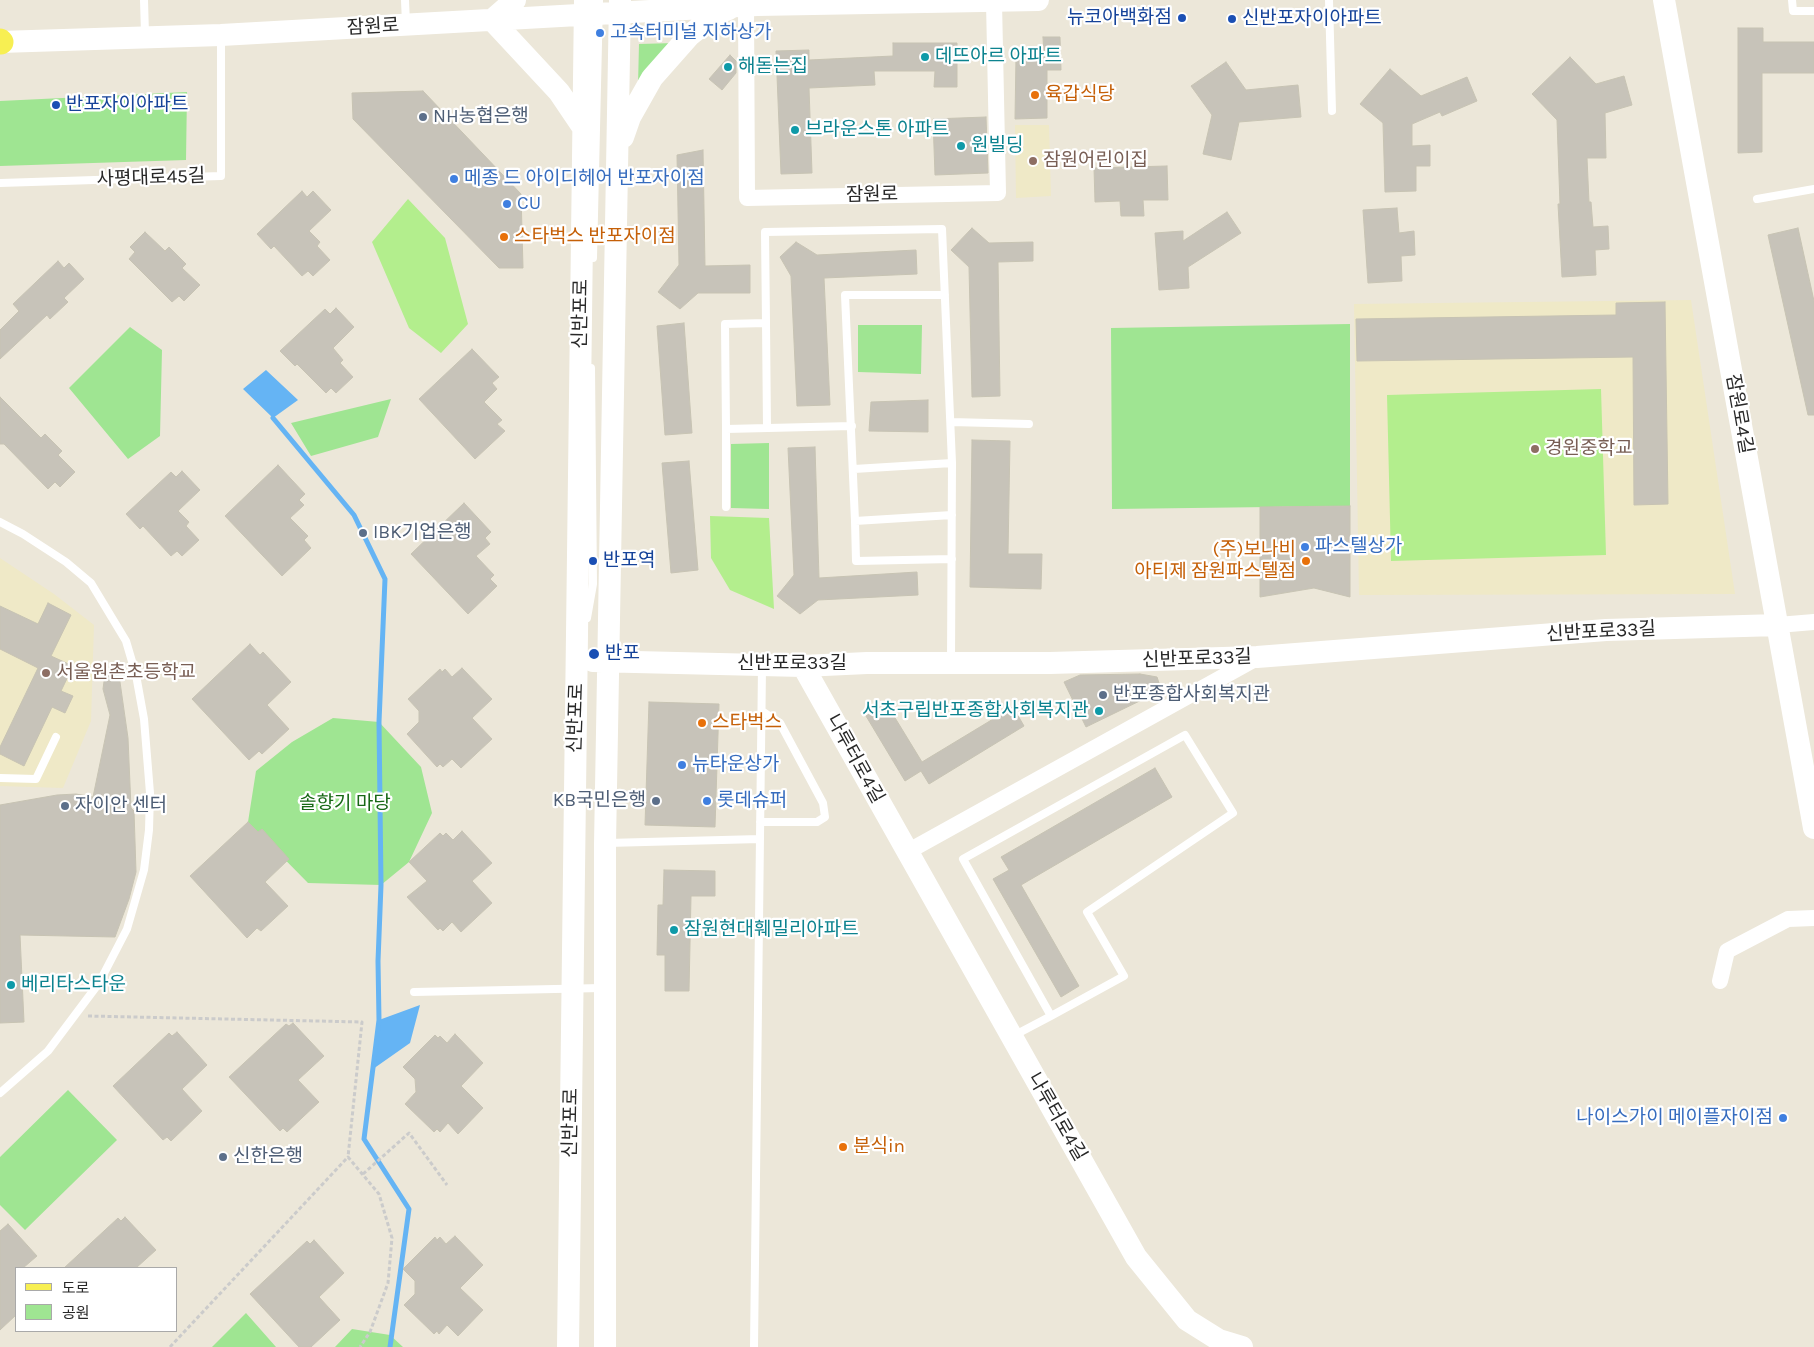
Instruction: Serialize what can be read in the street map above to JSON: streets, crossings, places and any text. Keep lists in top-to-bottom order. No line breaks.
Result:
{"streets":{"main road":["잠원로","신반포로","잠원로4길","신반포로33길","나루터로4길"],"lane":["사평대로45길"]},"crossings":[["잠원로","사평대로45길"],["잠원로","신반포로"],["신반포로","신반포로33길"],["잠원로4길","신반포로33길"],["신반포로33길","나루터로4길"]],"parks":["솔향기 마당"],"places":["뉴코아백화점","신반포자이아파트","고속터미널 지하상가","데뜨아르 아파트","해돋는집","육갑식당","반포자이아파트","NH농협은행","브라운스톤 아파트","원빌딩","잠원어린이집","메종 드 아이디헤어 반포자이점","CU","스타벅스 반포자이점","경원중학교","IBK기업은행","파스텔상가","반포역","(주)보나비 아티제 잠원파스텔점","반포","서울원촌초등학교","반포종합사회복지관","서초구립반포종합사회복지관","스타벅스","뉴타운상가","KB국민은행","롯데슈퍼","자이안 센터","잠원현대훼밀리아파트","베리타스타운","나이스가이 메이플자이점","분식in","신한은행"],"legend":["도로","공원"]}
